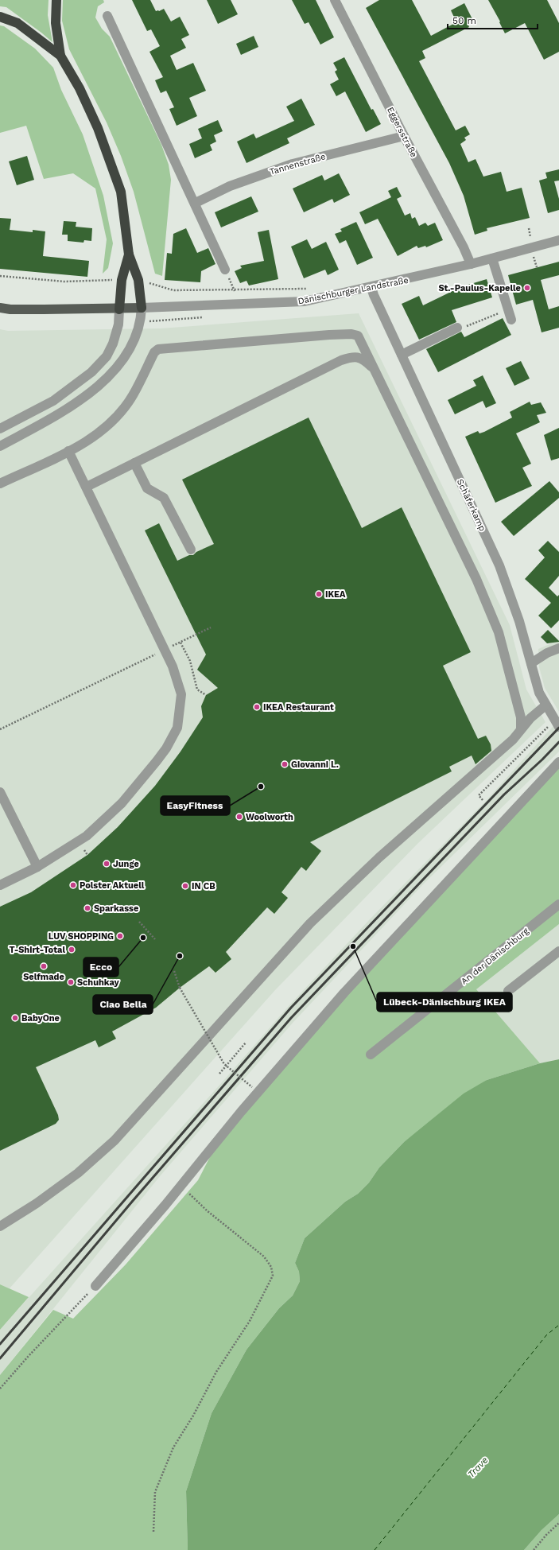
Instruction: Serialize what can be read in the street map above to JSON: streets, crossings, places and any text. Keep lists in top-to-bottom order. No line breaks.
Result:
{"streets":{"main road":["Dänischburger Landstraße"],"street":["Eggersstraße","Tannenstraße","Schäferkamp","An der Dänischburg"]},"crossings":[["Eggersstraße","Tannenstraße"],["Eggersstraße","Dänischburger Landstraße"],["Dänischburger Landstraße","Schäferkamp"]],"water":["Trave"],"places":["St.-Paulus-Kapelle","IKEA","IKEA Restaurant","Giovanni L.","EasyFitness","Woolworth","Junge","Polster Aktuell","IN CB","Sparkasse","LUV SHOPPING","Ecco","Lübeck-Dänischburg IKEA","T-Shirt-Total","Ciao Bella","Selfmade","Schuhkay","BabyOne"],"scale_bar":"50 m"}
